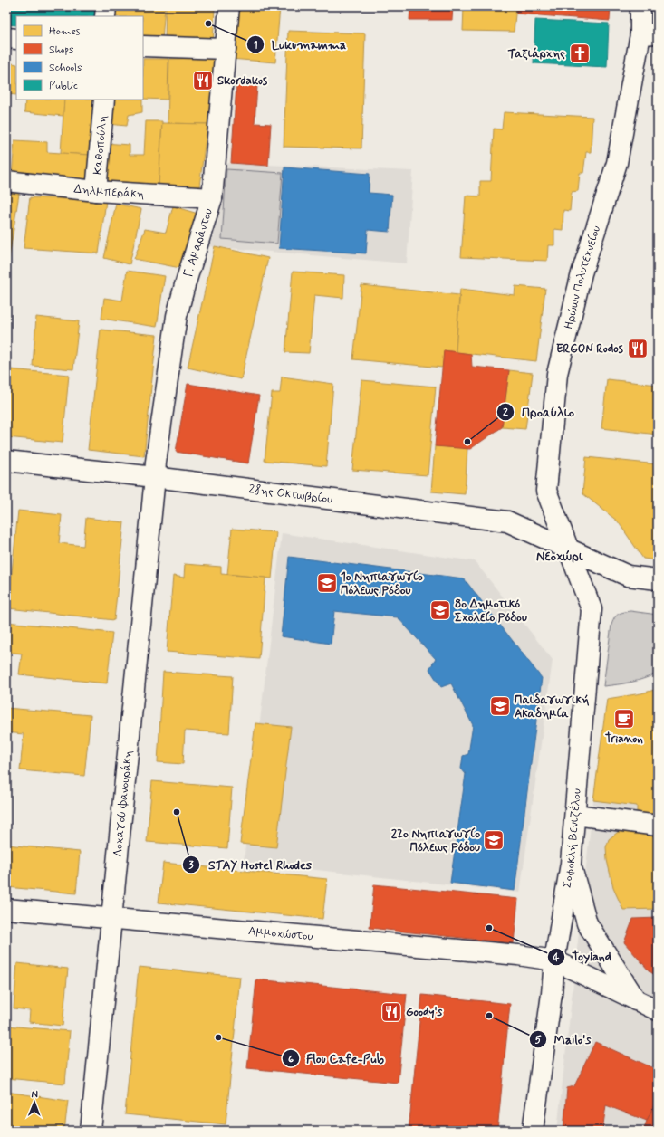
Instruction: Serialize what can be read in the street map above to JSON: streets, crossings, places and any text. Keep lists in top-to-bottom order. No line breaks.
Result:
{"streets":{"street":["Καθοπούλη","Δηλμπεράκη","Γ. Αμαράντου","Ηρώων Πολυτεχνείου","28ης Οκτωβρίου","Λοχαγού Φανουράκη","Σοφοκλή Βενιζέλου","Αμμοχώστου"]},"crossings":[["Καθοπούλη","Δηλμπεράκη"],["Δηλμπεράκη","Γ. Αμαράντου"],["Γ. Αμαράντου","28ης Οκτωβρίου"],["Γ. Αμαράντου","Λοχαγού Φανουράκη"],["Ηρώων Πολυτεχνείου","28ης Οκτωβρίου"],["Ηρώων Πολυτεχνείου","Σοφοκλή Βενιζέλου"],["28ης Οκτωβρίου","Λοχαγού Φανουράκη"],["28ης Οκτωβρίου","Σοφοκλή Βενιζέλου"],["Λοχαγού Φανουράκη","Αμμοχώστου"],["Σοφοκλή Βενιζέλου","Αμμοχώστου"]],"districts":["Νεοχώρι"],"places":{"other":["Lukumamma","Προαύλιο","STAY Hostel Rhodes","Toyland","Mailo's","Flou Cafe-Pub"],"church":["Ταξιάρχης"],"restaurant":["Skordakos","ERGON Rodos","Goody's"],"school or university":["1ο Νηπιαγωγίο Πόλεως Ρόδου","8ο Δημοτικό Σχολείο Ρόδου","Παιδαγωγική Ακαδημία","22ο Νηπιαγωγίο Πόλεως Ρόδου"],"cafe":["Trianon"]},"legend":["Homes","Shops","Schools","Public"],"north":"top"}
